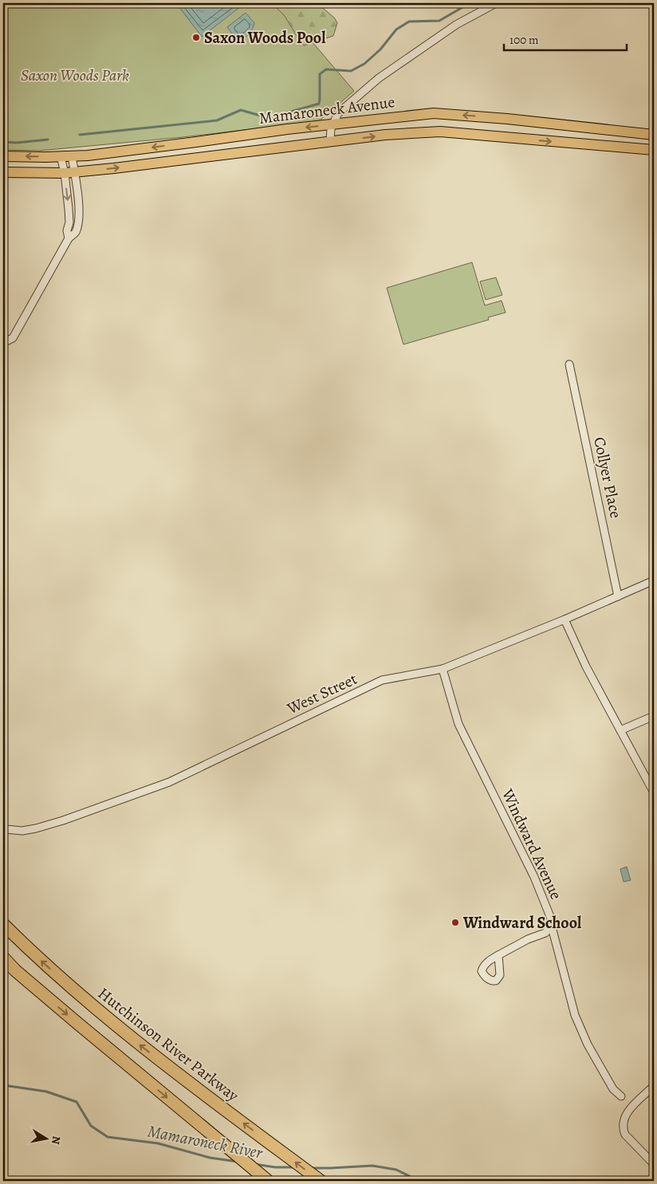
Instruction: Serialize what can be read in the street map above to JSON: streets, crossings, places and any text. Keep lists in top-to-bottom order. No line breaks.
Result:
{"streets":{"highway":["Hutchinson River Parkway"],"main road":["Mamaroneck Avenue"],"street":["Collyer Place","West Street","Windward Avenue"]},"crossings":[["Collyer Place","West Street"],["West Street","Windward Avenue"]],"water":["Mamaroneck River"],"parks":["Saxon Woods Park"],"places":["Saxon Woods Pool","Windward School"],"scale_bar":"100 m","north":"right"}
